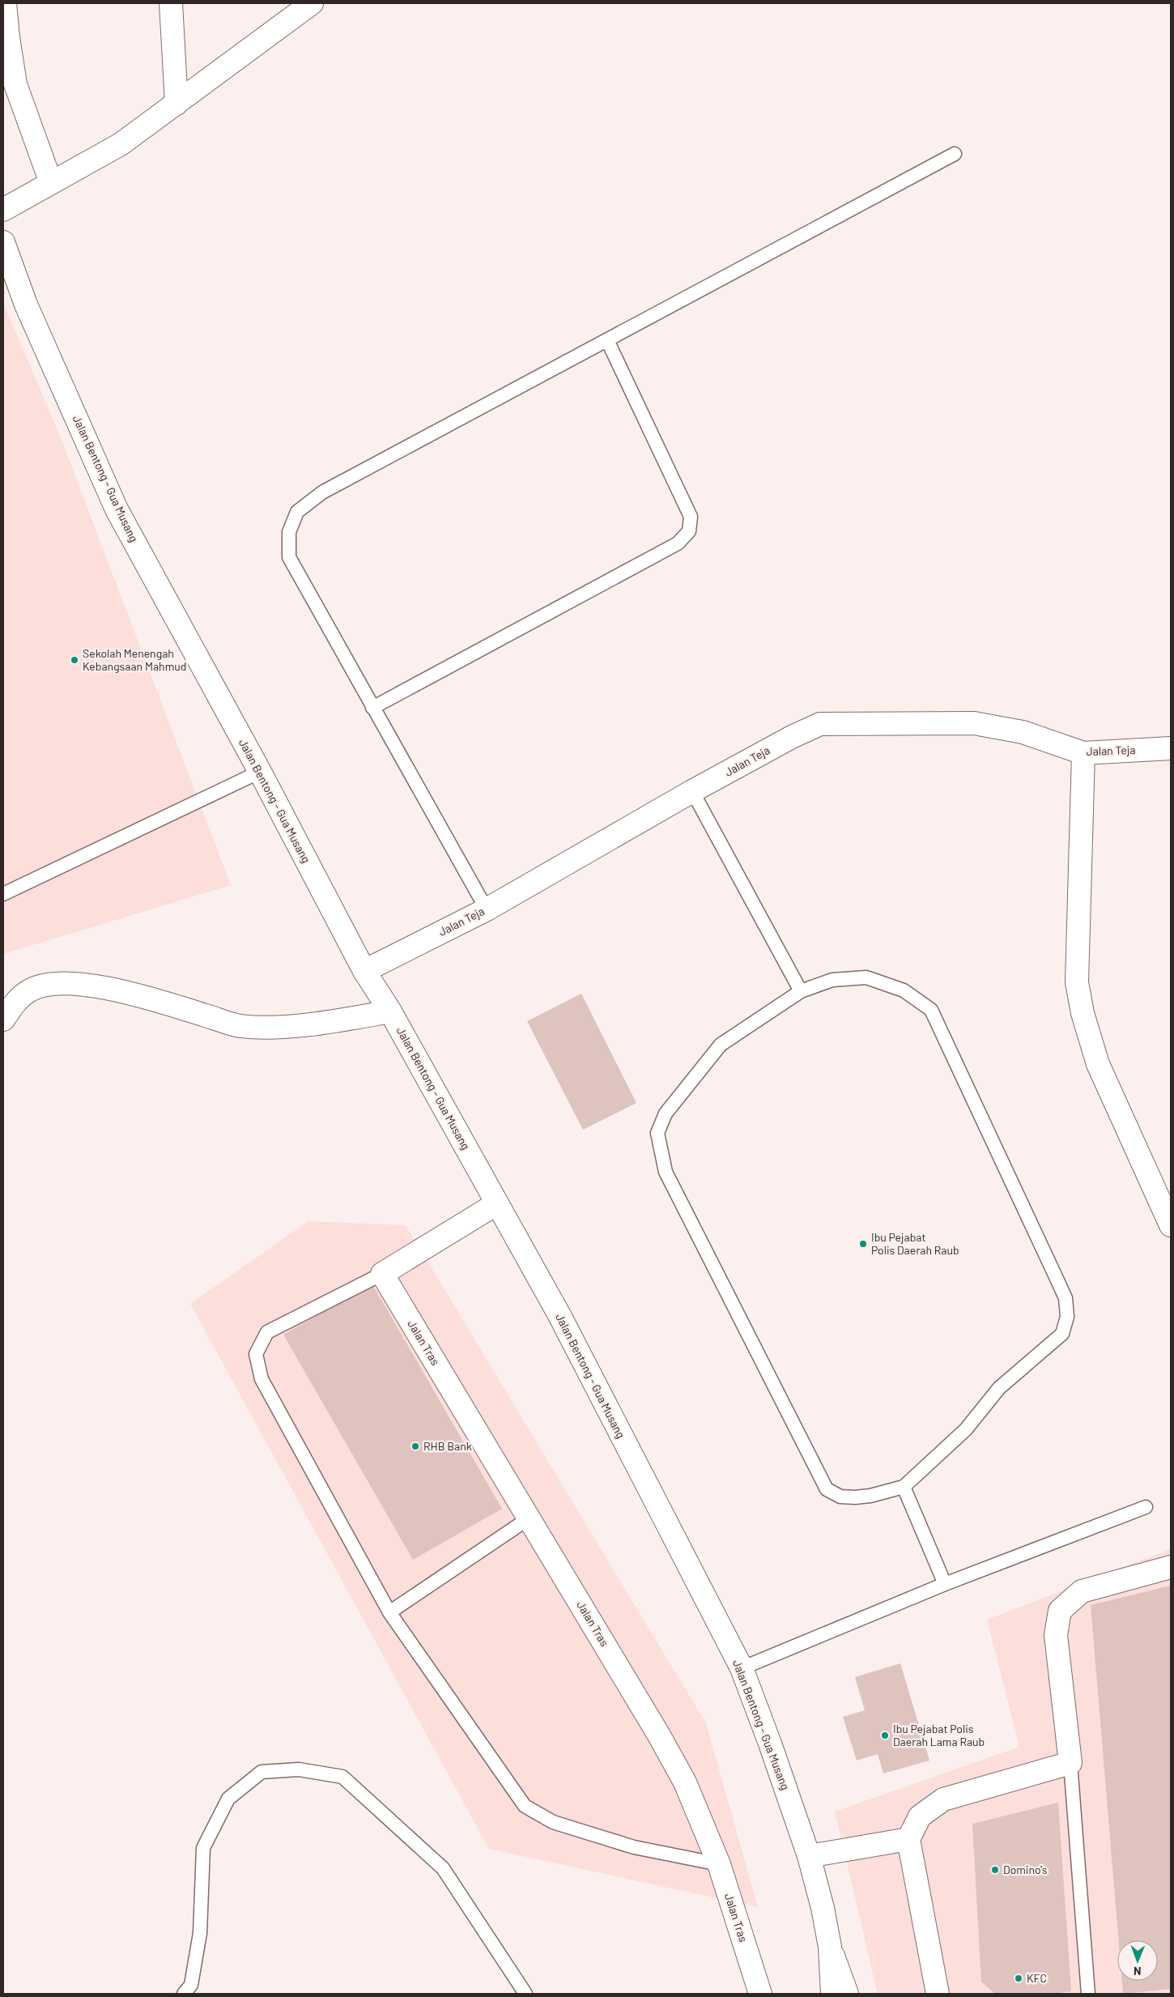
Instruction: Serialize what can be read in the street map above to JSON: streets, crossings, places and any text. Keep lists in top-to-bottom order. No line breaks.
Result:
{"streets":{"street":["Jalan Bentong - Gua Musang","Jalan Teja","Jalan Tras"]},"crossings":[["Jalan Bentong - Gua Musang","Jalan Teja"]],"places":["Sekolah Menengah Kebangsaan Mahmud","Ibu Pejabat Polis Daerah Raub","RHB Bank","Ibu Pejabat Polis Daerah Lama Raub","Domino's","KFC"],"north":"bottom"}
